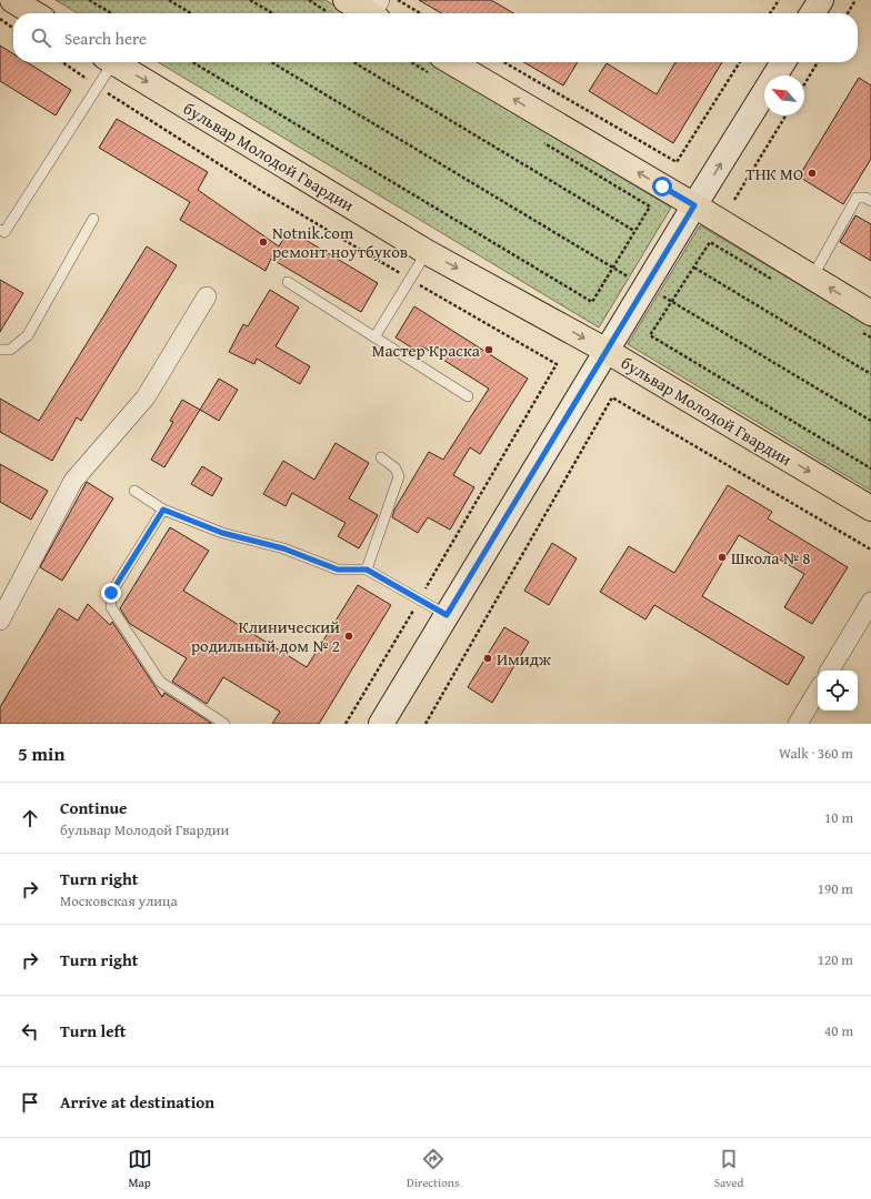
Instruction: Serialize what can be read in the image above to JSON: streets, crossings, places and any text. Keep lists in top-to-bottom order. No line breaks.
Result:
{"streets":{"main road":["бульвар Молодой Гвардии"]},"places":["ТНК МО","Notnik.com ремонт ноутбуков","Мастер Краска","Школа № 8","Клинический родильный дом № 2","Имидж"],"north":"top left","page":{"search":"Search here","heading":["5 min","Walk · 360 m"],"list":[["Continue","бульвар Молодой Гвардии","10 m"],["Turn right","Московская улица","190 m"],["Turn right","120 m"],["Turn left","40 m"],"Arrive at destination"],"nav":["Map","Directions","Saved"]}}
